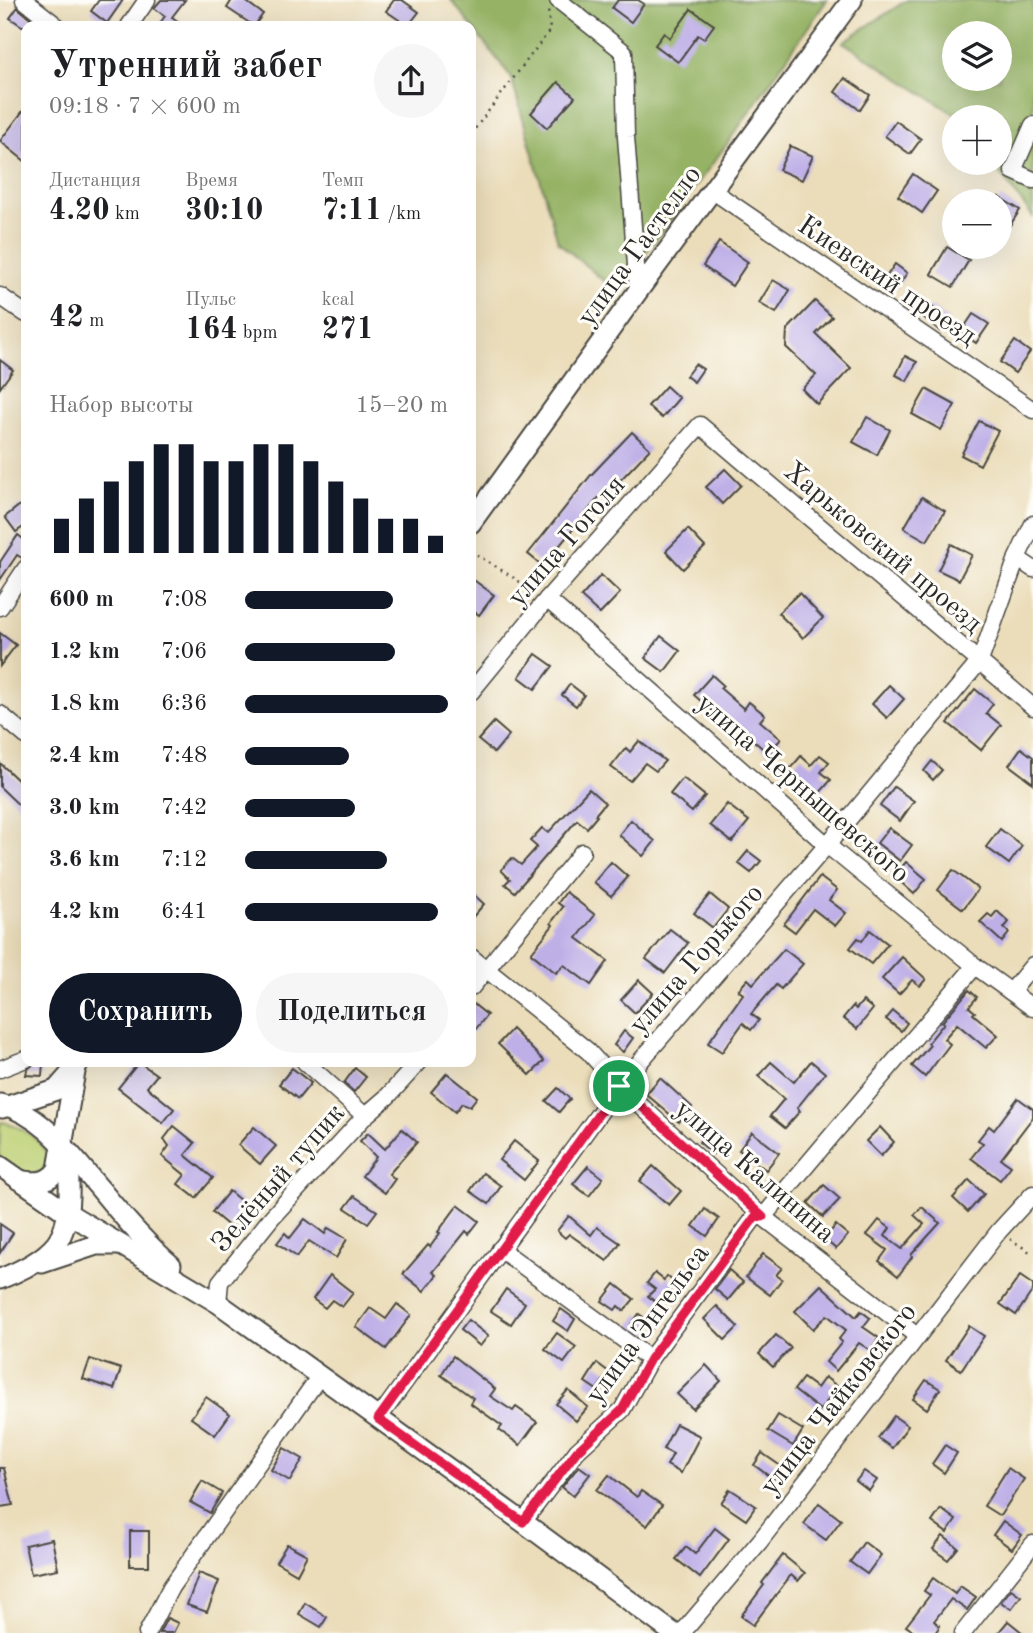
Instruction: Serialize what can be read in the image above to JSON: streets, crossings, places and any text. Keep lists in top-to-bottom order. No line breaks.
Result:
{"streets":{"main road":["улица Гастелло"],"street":["Киевский проезд","улица Гоголя","Харьковский проезд","улица Чернышевского","улица Горького","улица Калинина","Зелёный тупик","улица Энгельса","улица Чайковского"]},"crossings":[["улица Гастелло","Киевский проезд"],["улица Гоголя","Харьковский проезд"],["улица Гоголя","улица Чернышевского"],["Харьковский проезд","улица Горького"],["улица Чернышевского","улица Горького"],["улица Чернышевского","улица Энгельса"],["улица Горького","улица Калинина"],["улица Калинина","улица Энгельса"],["улица Калинина","улица Чайковского"]],"page":{"map_buttons":["+","−"],"heading":["Утренний забег","09:18 · 7 × 600 m"],"stats":[["Дистанция","4.20 km"],["Время","30:10"],["Темп","7:11 /km"],["42 m"],["Пульс","164 bpm"],["kcal","271"]],"chart":["Набор высоты","15–20 m"],"list":[{"name":"600 m","note":"7:08"},{"name":"1.2 km","note":"7:06"},{"name":"1.8 km","note":"6:36"},{"name":"2.4 km","note":"7:48"},{"name":"3.0 km","note":"7:42"},{"name":"3.6 km","note":"7:12"},{"name":"4.2 km","note":"6:41"}],"buttons":["Сохранить","Поделиться"]}}
